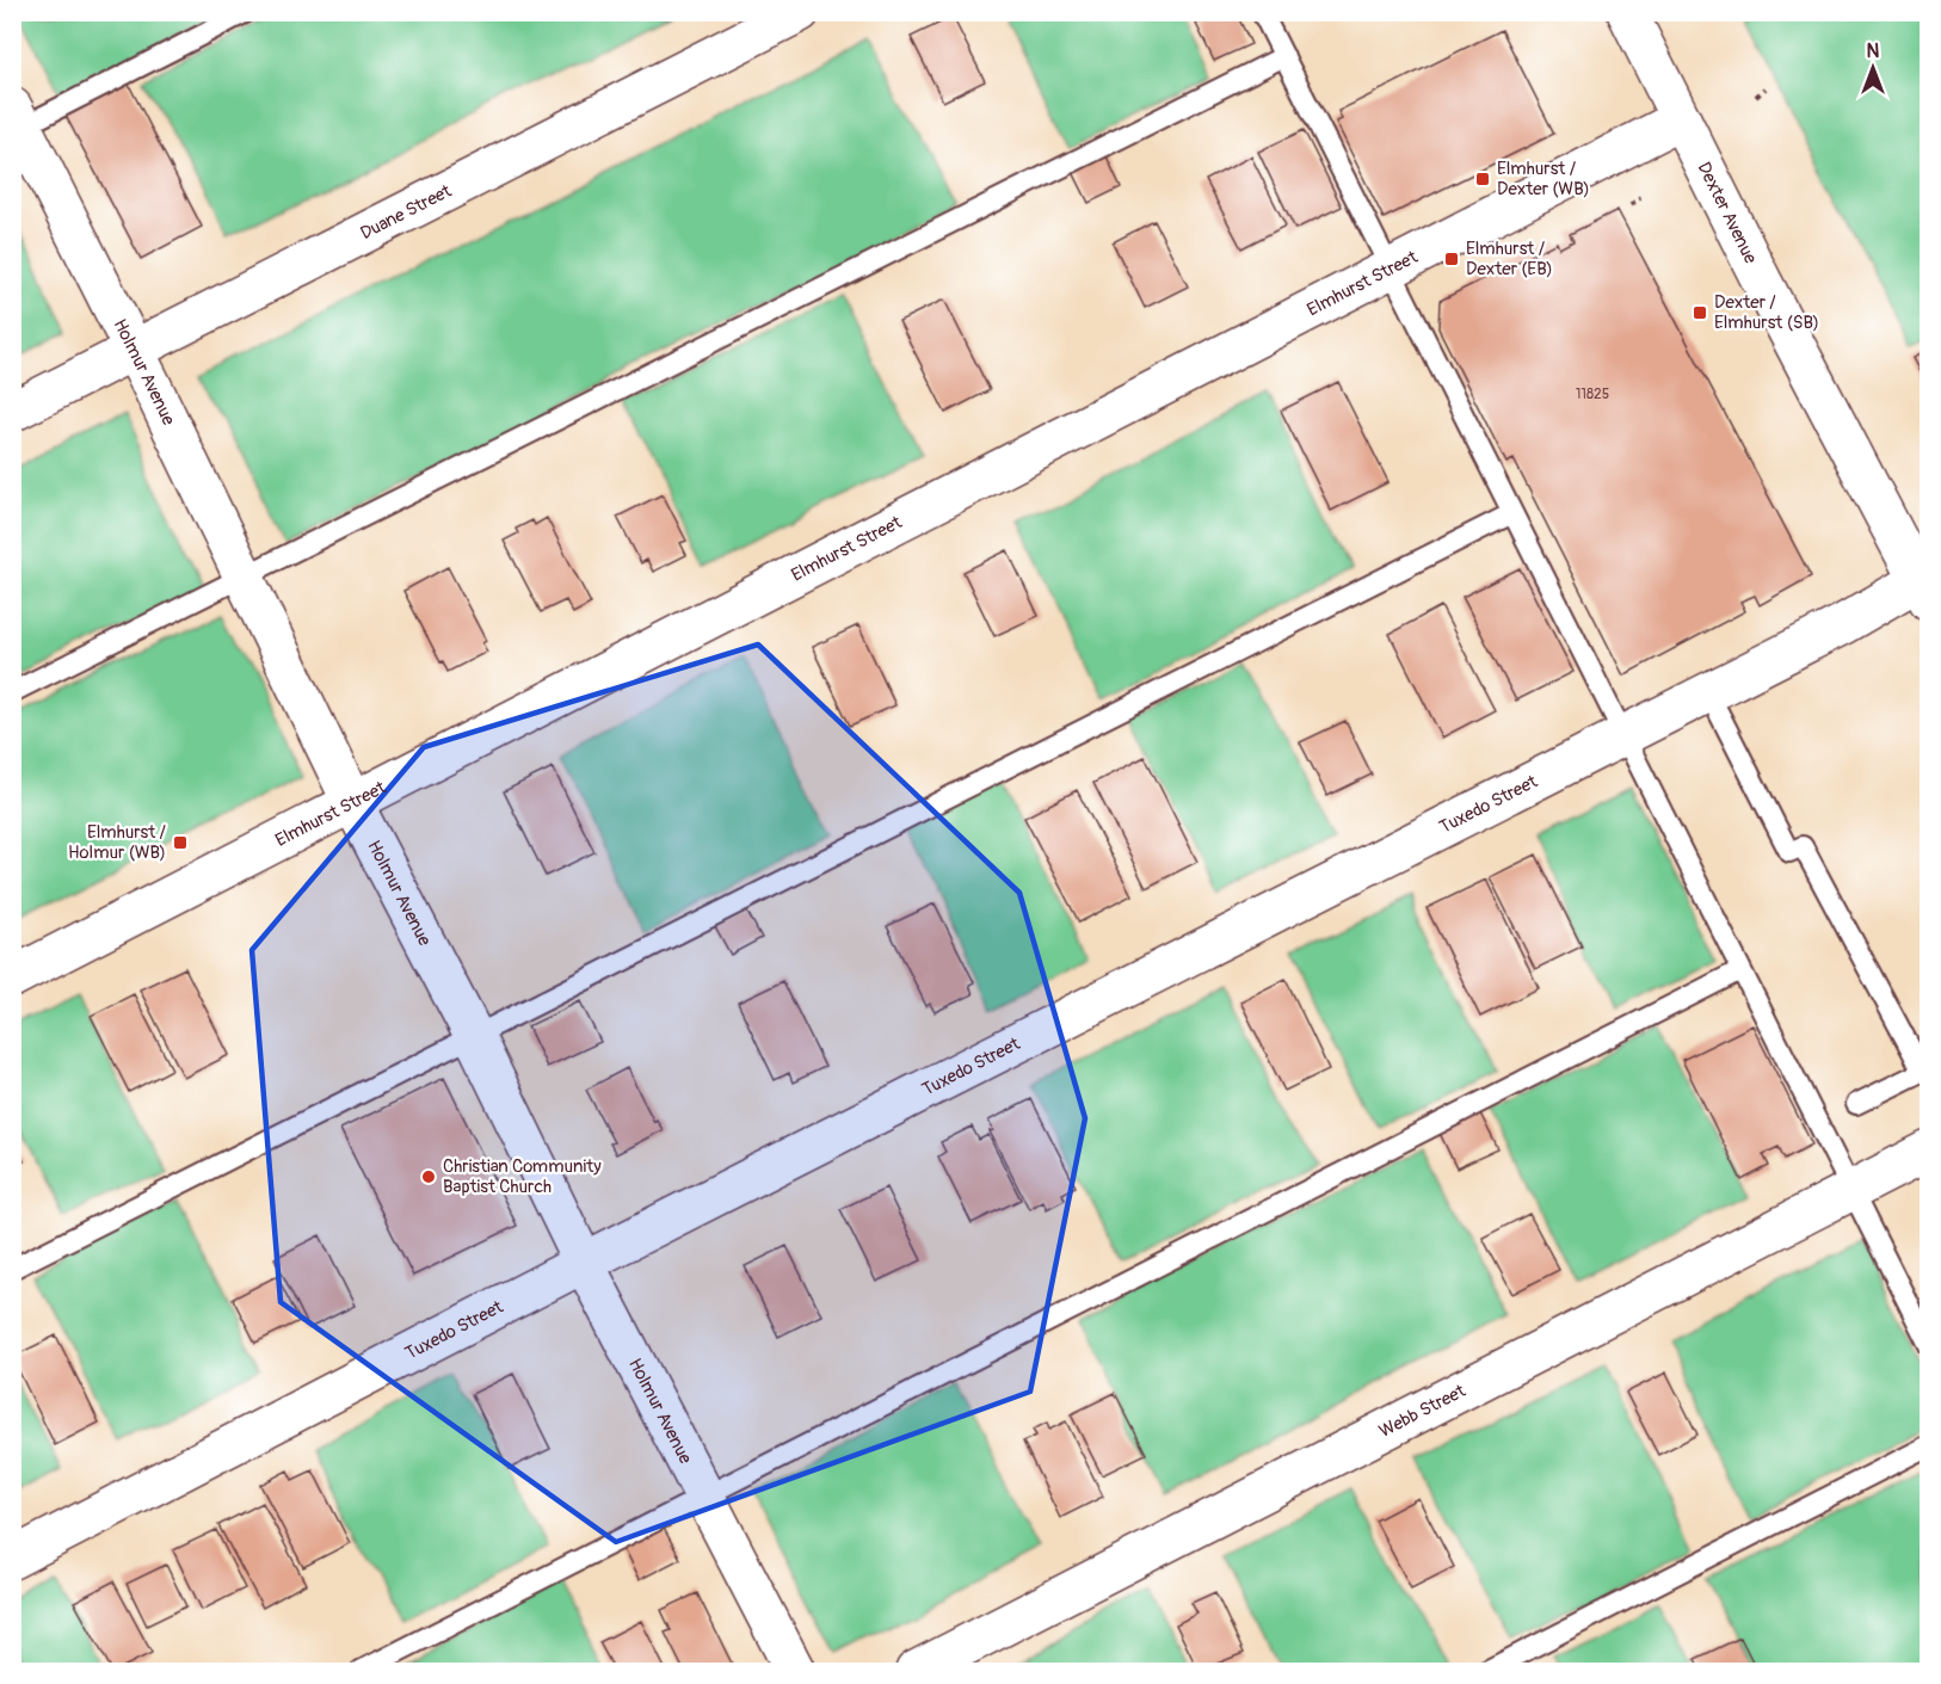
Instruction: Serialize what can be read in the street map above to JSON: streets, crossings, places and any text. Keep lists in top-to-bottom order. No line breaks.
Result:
{"streets":{"street":["Dexter Avenue","Duane Street","Elmhurst Street","Holmur Avenue","Tuxedo Street","Webb Street"]},"crossings":[["Dexter Avenue","Elmhurst Street"],["Dexter Avenue","Tuxedo Street"],["Duane Street","Holmur Avenue"],["Elmhurst Street","Holmur Avenue"],["Holmur Avenue","Tuxedo Street"]],"places":{"transit":["Elmhurst / Dexter (WB)","Elmhurst / Dexter (EB)","Dexter / Elmhurst (SB)","Elmhurst / Holmur (WB)"],"other":["Christian Community Baptist Church"]},"house_numbers":["11825"],"north":"top"}
